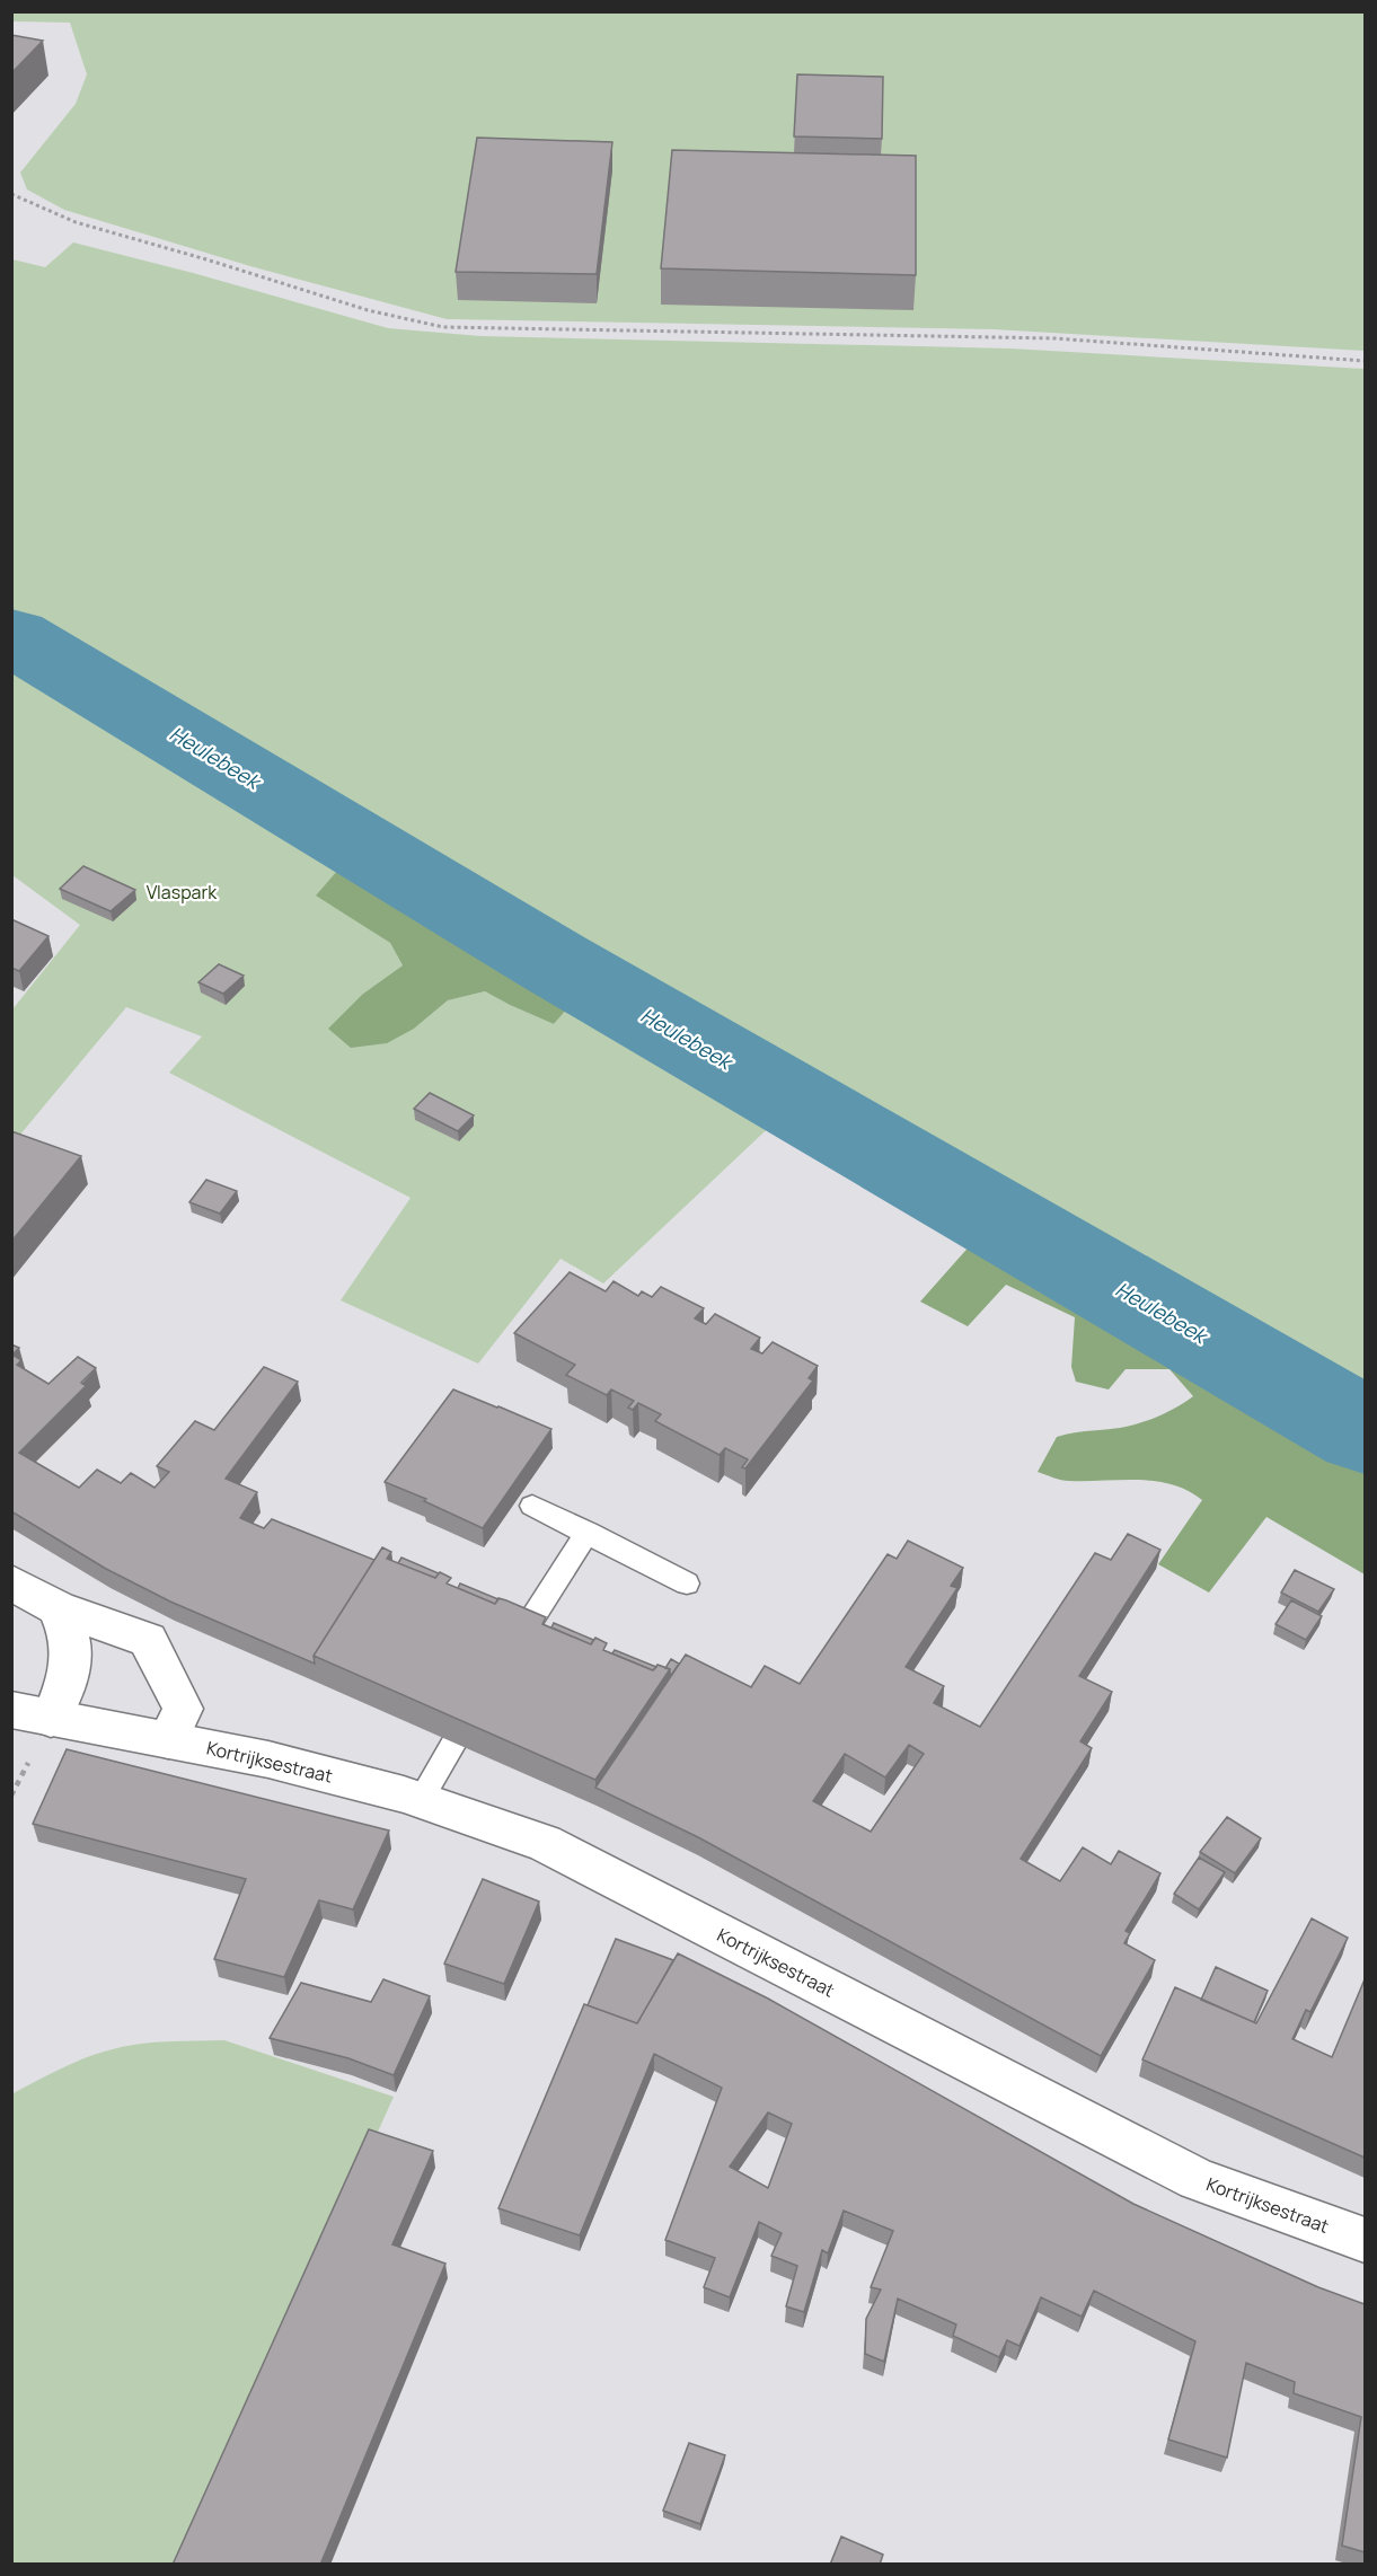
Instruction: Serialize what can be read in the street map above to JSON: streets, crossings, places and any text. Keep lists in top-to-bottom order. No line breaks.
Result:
{"streets":{"street":["Kortrijksestraat"]},"water":["Heulebeek"],"parks":["Vlaspark"]}
